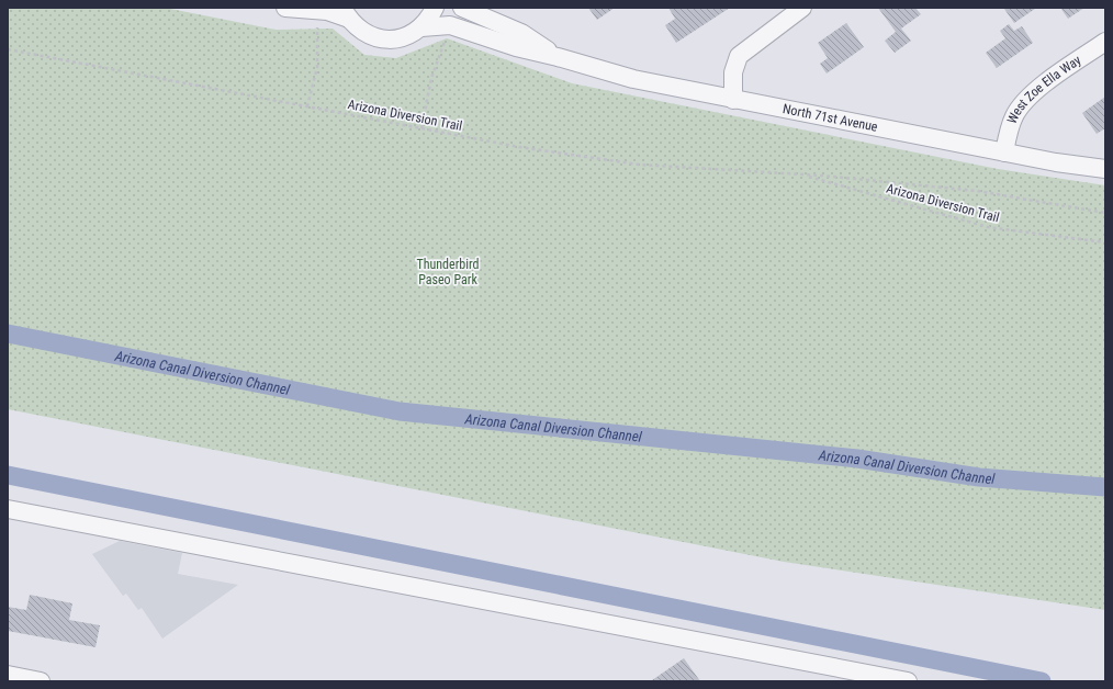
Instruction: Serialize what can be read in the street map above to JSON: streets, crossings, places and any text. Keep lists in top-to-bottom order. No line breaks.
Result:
{"streets":{"street":["West Zoe Ella Way","North 71st Avenue"],"path":["Arizona Diversion Trail"]},"crossings":[["West Zoe Ella Way","North 71st Avenue"]],"water":["Arizona Canal Diversion Channel"],"parks":["Thunderbird Paseo Park"]}
